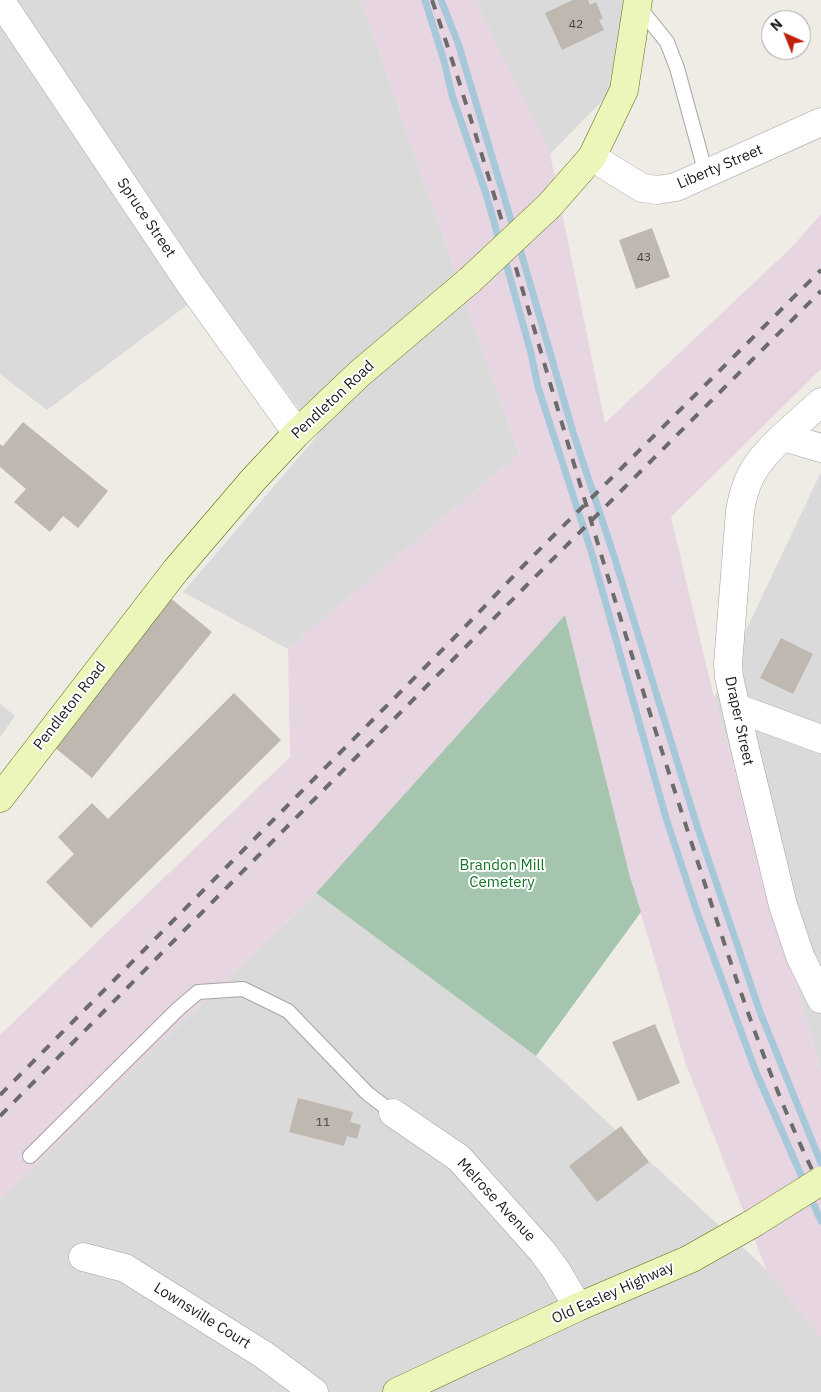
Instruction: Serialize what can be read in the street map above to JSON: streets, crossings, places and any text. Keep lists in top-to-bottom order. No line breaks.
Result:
{"streets":{"street":["Liberty Street","Spruce Street","Pendleton Road","Draper Street","Melrose Avenue","Old Easley Highway","Lownsville Court"]},"crossings":[["Liberty Street","Pendleton Road"],["Spruce Street","Pendleton Road"],["Melrose Avenue","Old Easley Highway"]],"parks":["Brandon Mill Cemetery"],"house_numbers":["42","43","11"],"north":"top left"}
